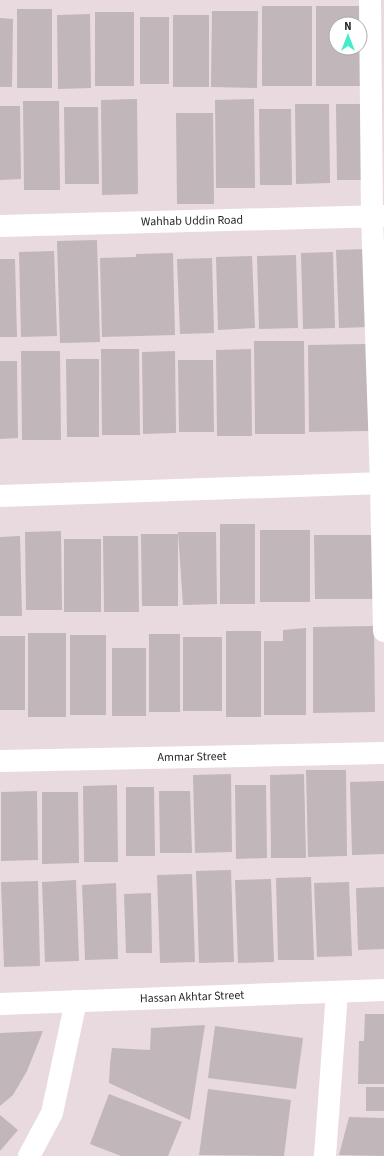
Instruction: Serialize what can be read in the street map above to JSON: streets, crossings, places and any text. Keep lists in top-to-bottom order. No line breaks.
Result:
{"streets":{"street":["Wahhab Uddin Road","Ammar Street","Hassan Akhtar Street"]},"north":"top"}
